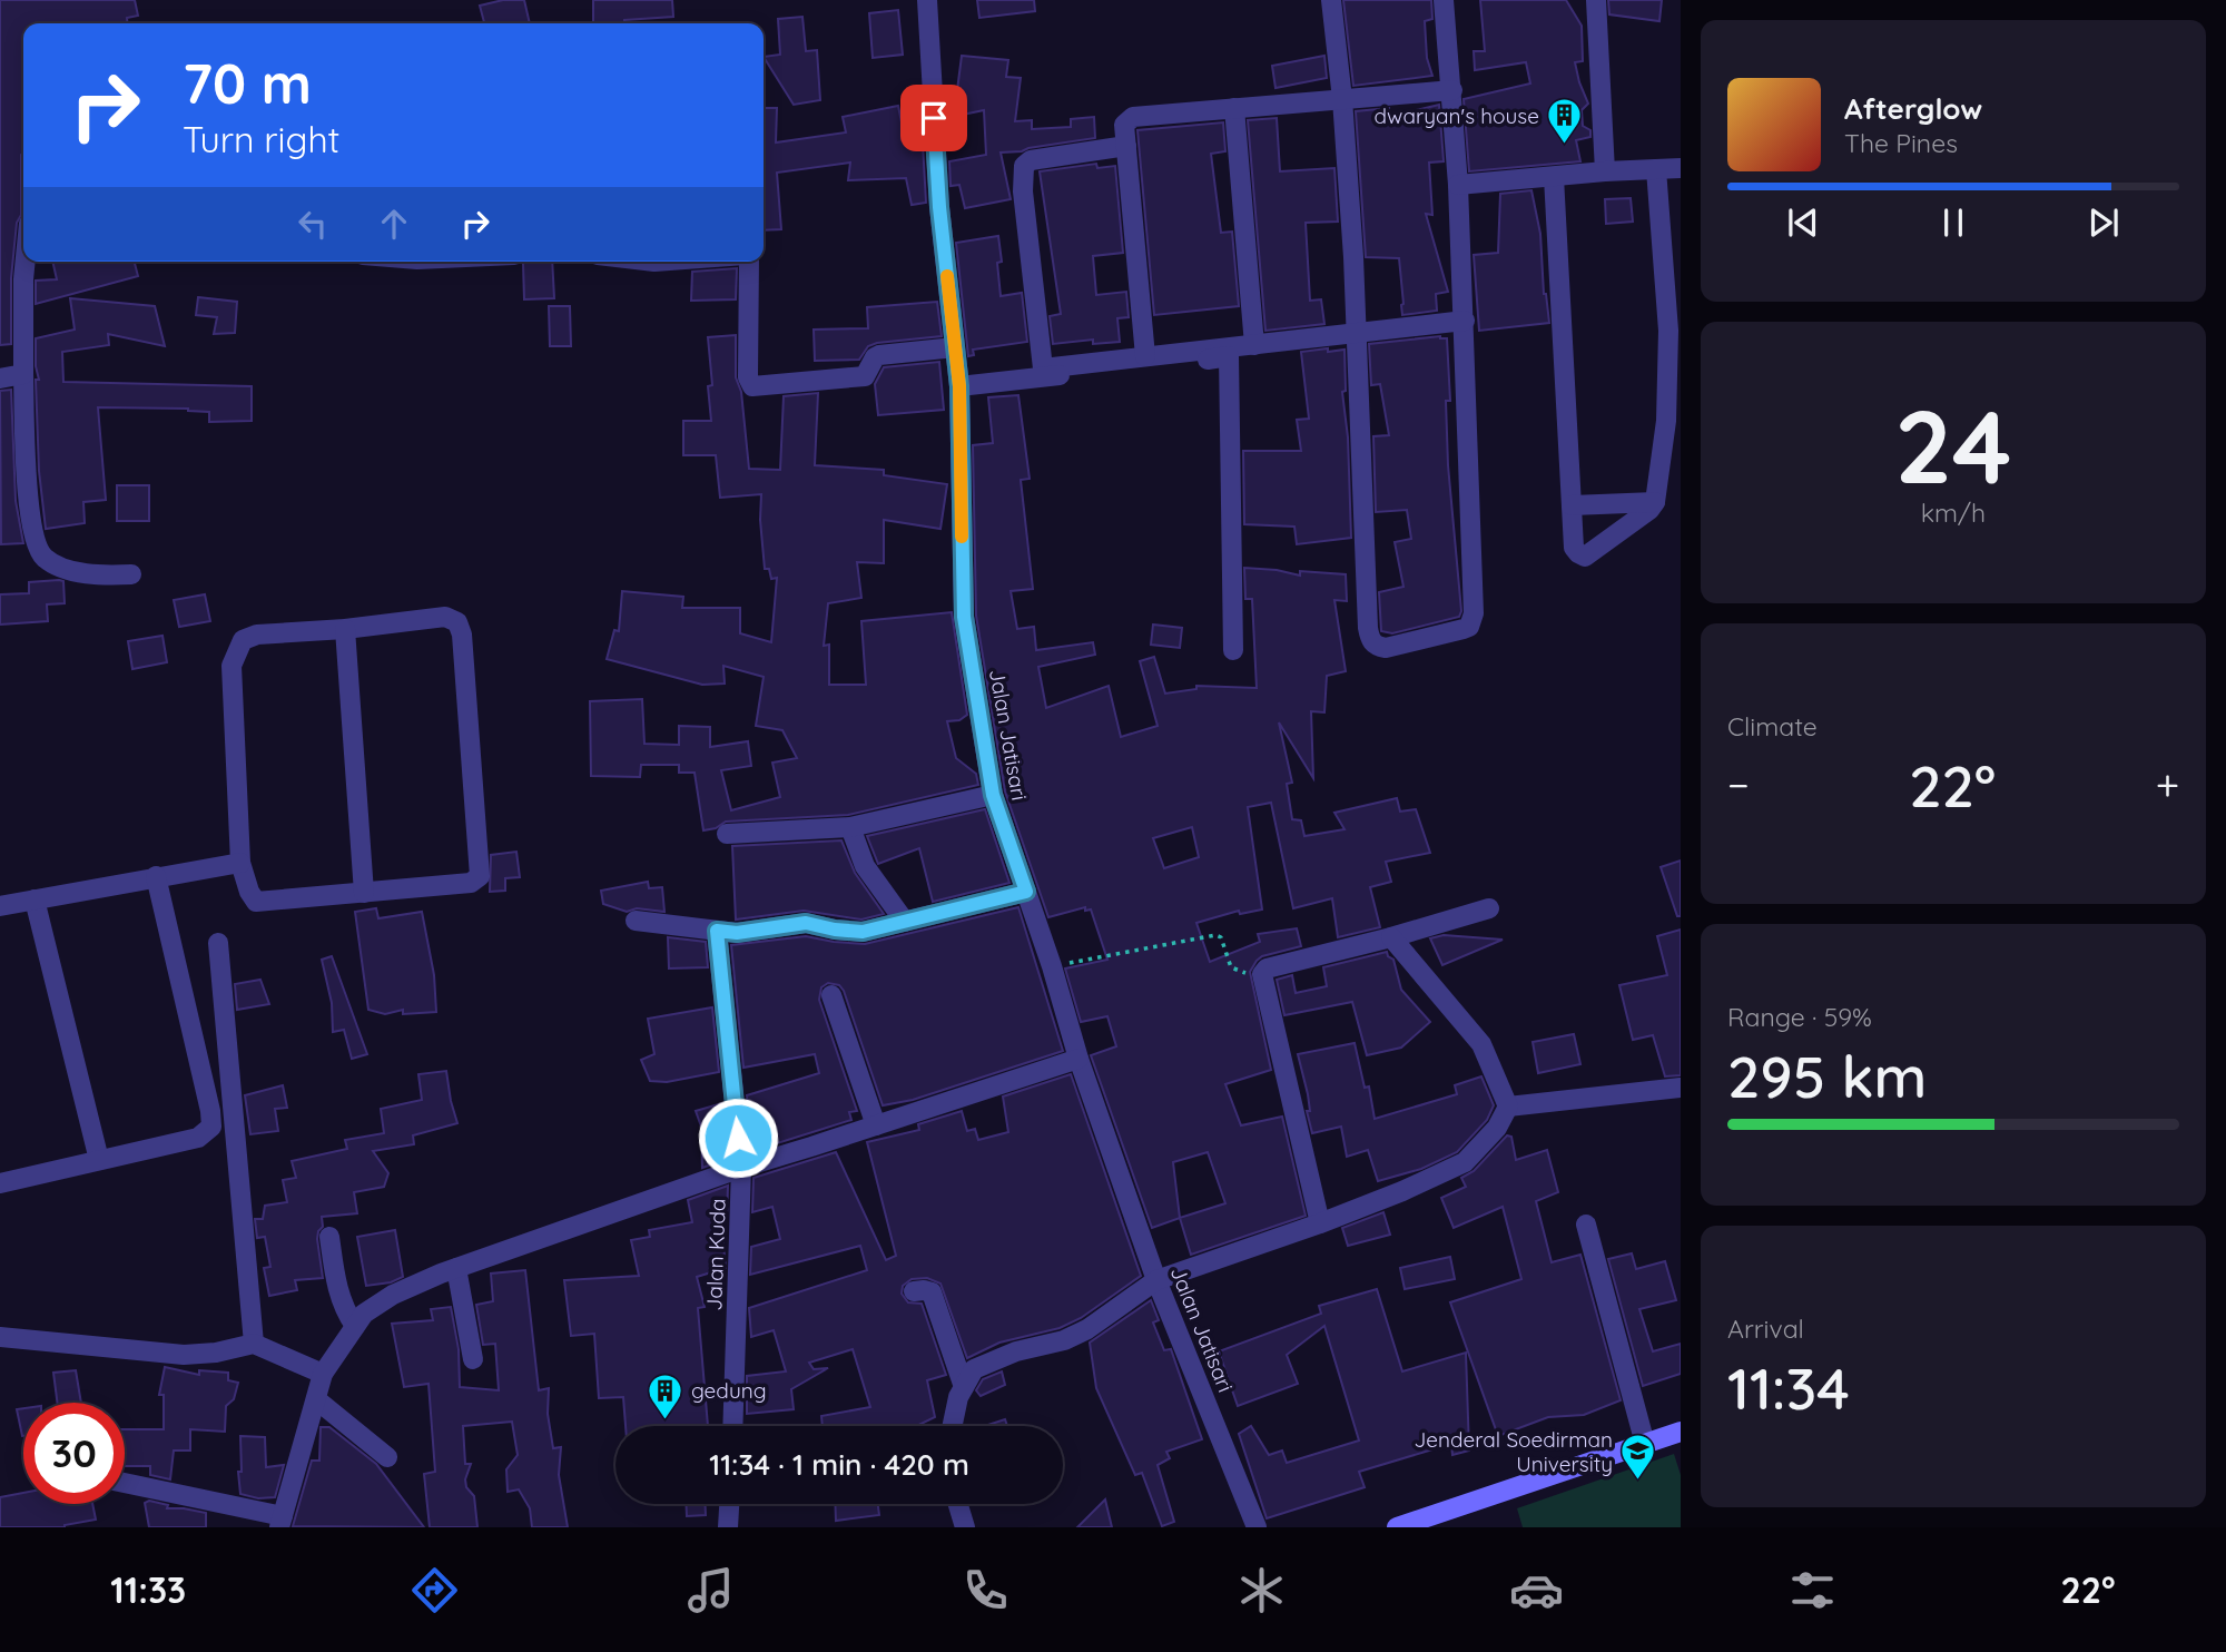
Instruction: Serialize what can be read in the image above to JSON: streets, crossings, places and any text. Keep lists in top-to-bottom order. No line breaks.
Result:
{"streets":{"street":["Jalan Jatisari","Jalan Kuda"]},"places":{"building":["dwaryan's house","gedung"],"school or university":["Jenderal Soedirman University"]},"page":{"turn":["70 m","Turn right"],"song":["Afterglow","The Pines"],"tile":[["24","km/h"],"Climate",["Range · 59%","295 km"],["Arrival","11:34"]],"heat":["−","22°","+"],"limit":"30","trip":"11:34 · 1 min · 420 m","tabs":["11:33","22°"]}}
